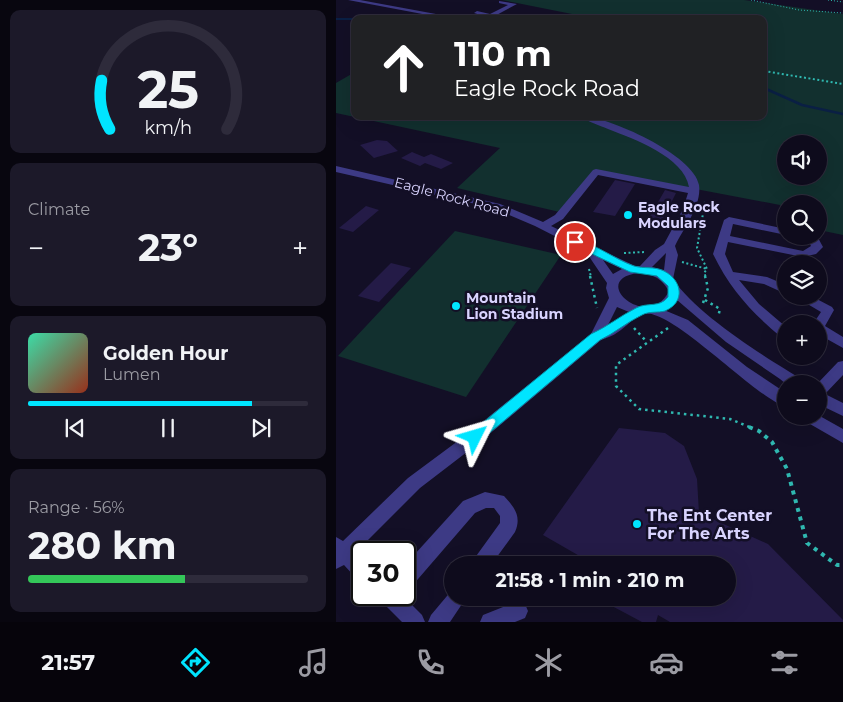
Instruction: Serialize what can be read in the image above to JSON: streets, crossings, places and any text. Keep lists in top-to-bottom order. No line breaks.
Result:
{"streets":{"street":["Eagle Rock Road"]},"places":["Eagle Rock Modulars","Mountain Lion Stadium","The Ent Center For The Arts"],"page":{"turn":["110 m","Eagle Rock Road"],"map_buttons":["+","−"],"tile":["Climate",["Range · 56%","280 km"]],"heat":["−","23°","+"],"song":["Golden Hour","Lumen"],"limit":"30","trip":"21:58 · 1 min · 210 m","tabs":"21:57","gauge":["25","km/h"]}}
